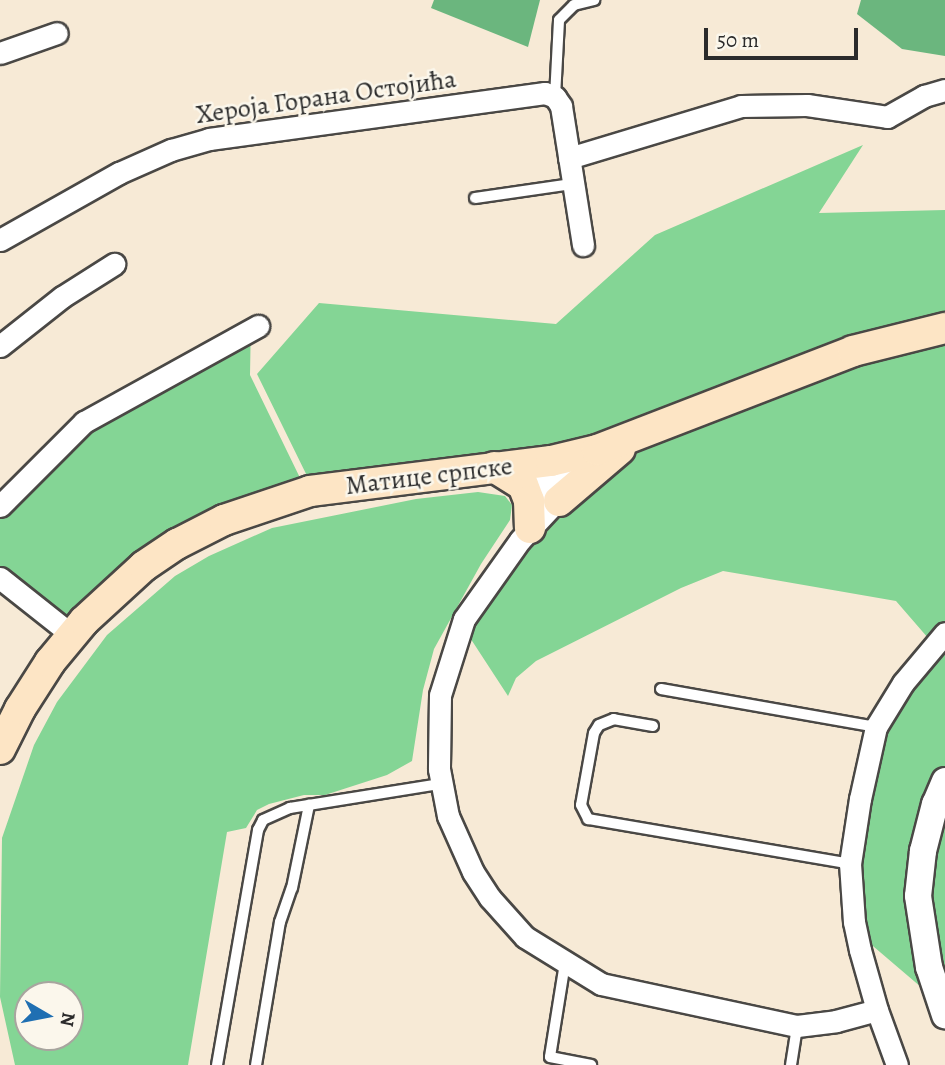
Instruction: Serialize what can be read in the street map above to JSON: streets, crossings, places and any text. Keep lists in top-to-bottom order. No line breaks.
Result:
{"streets":{"main road":["Матице српске"],"street":["Хероја Горана Остојића"]},"scale_bar":"50 m","north":"right"}
